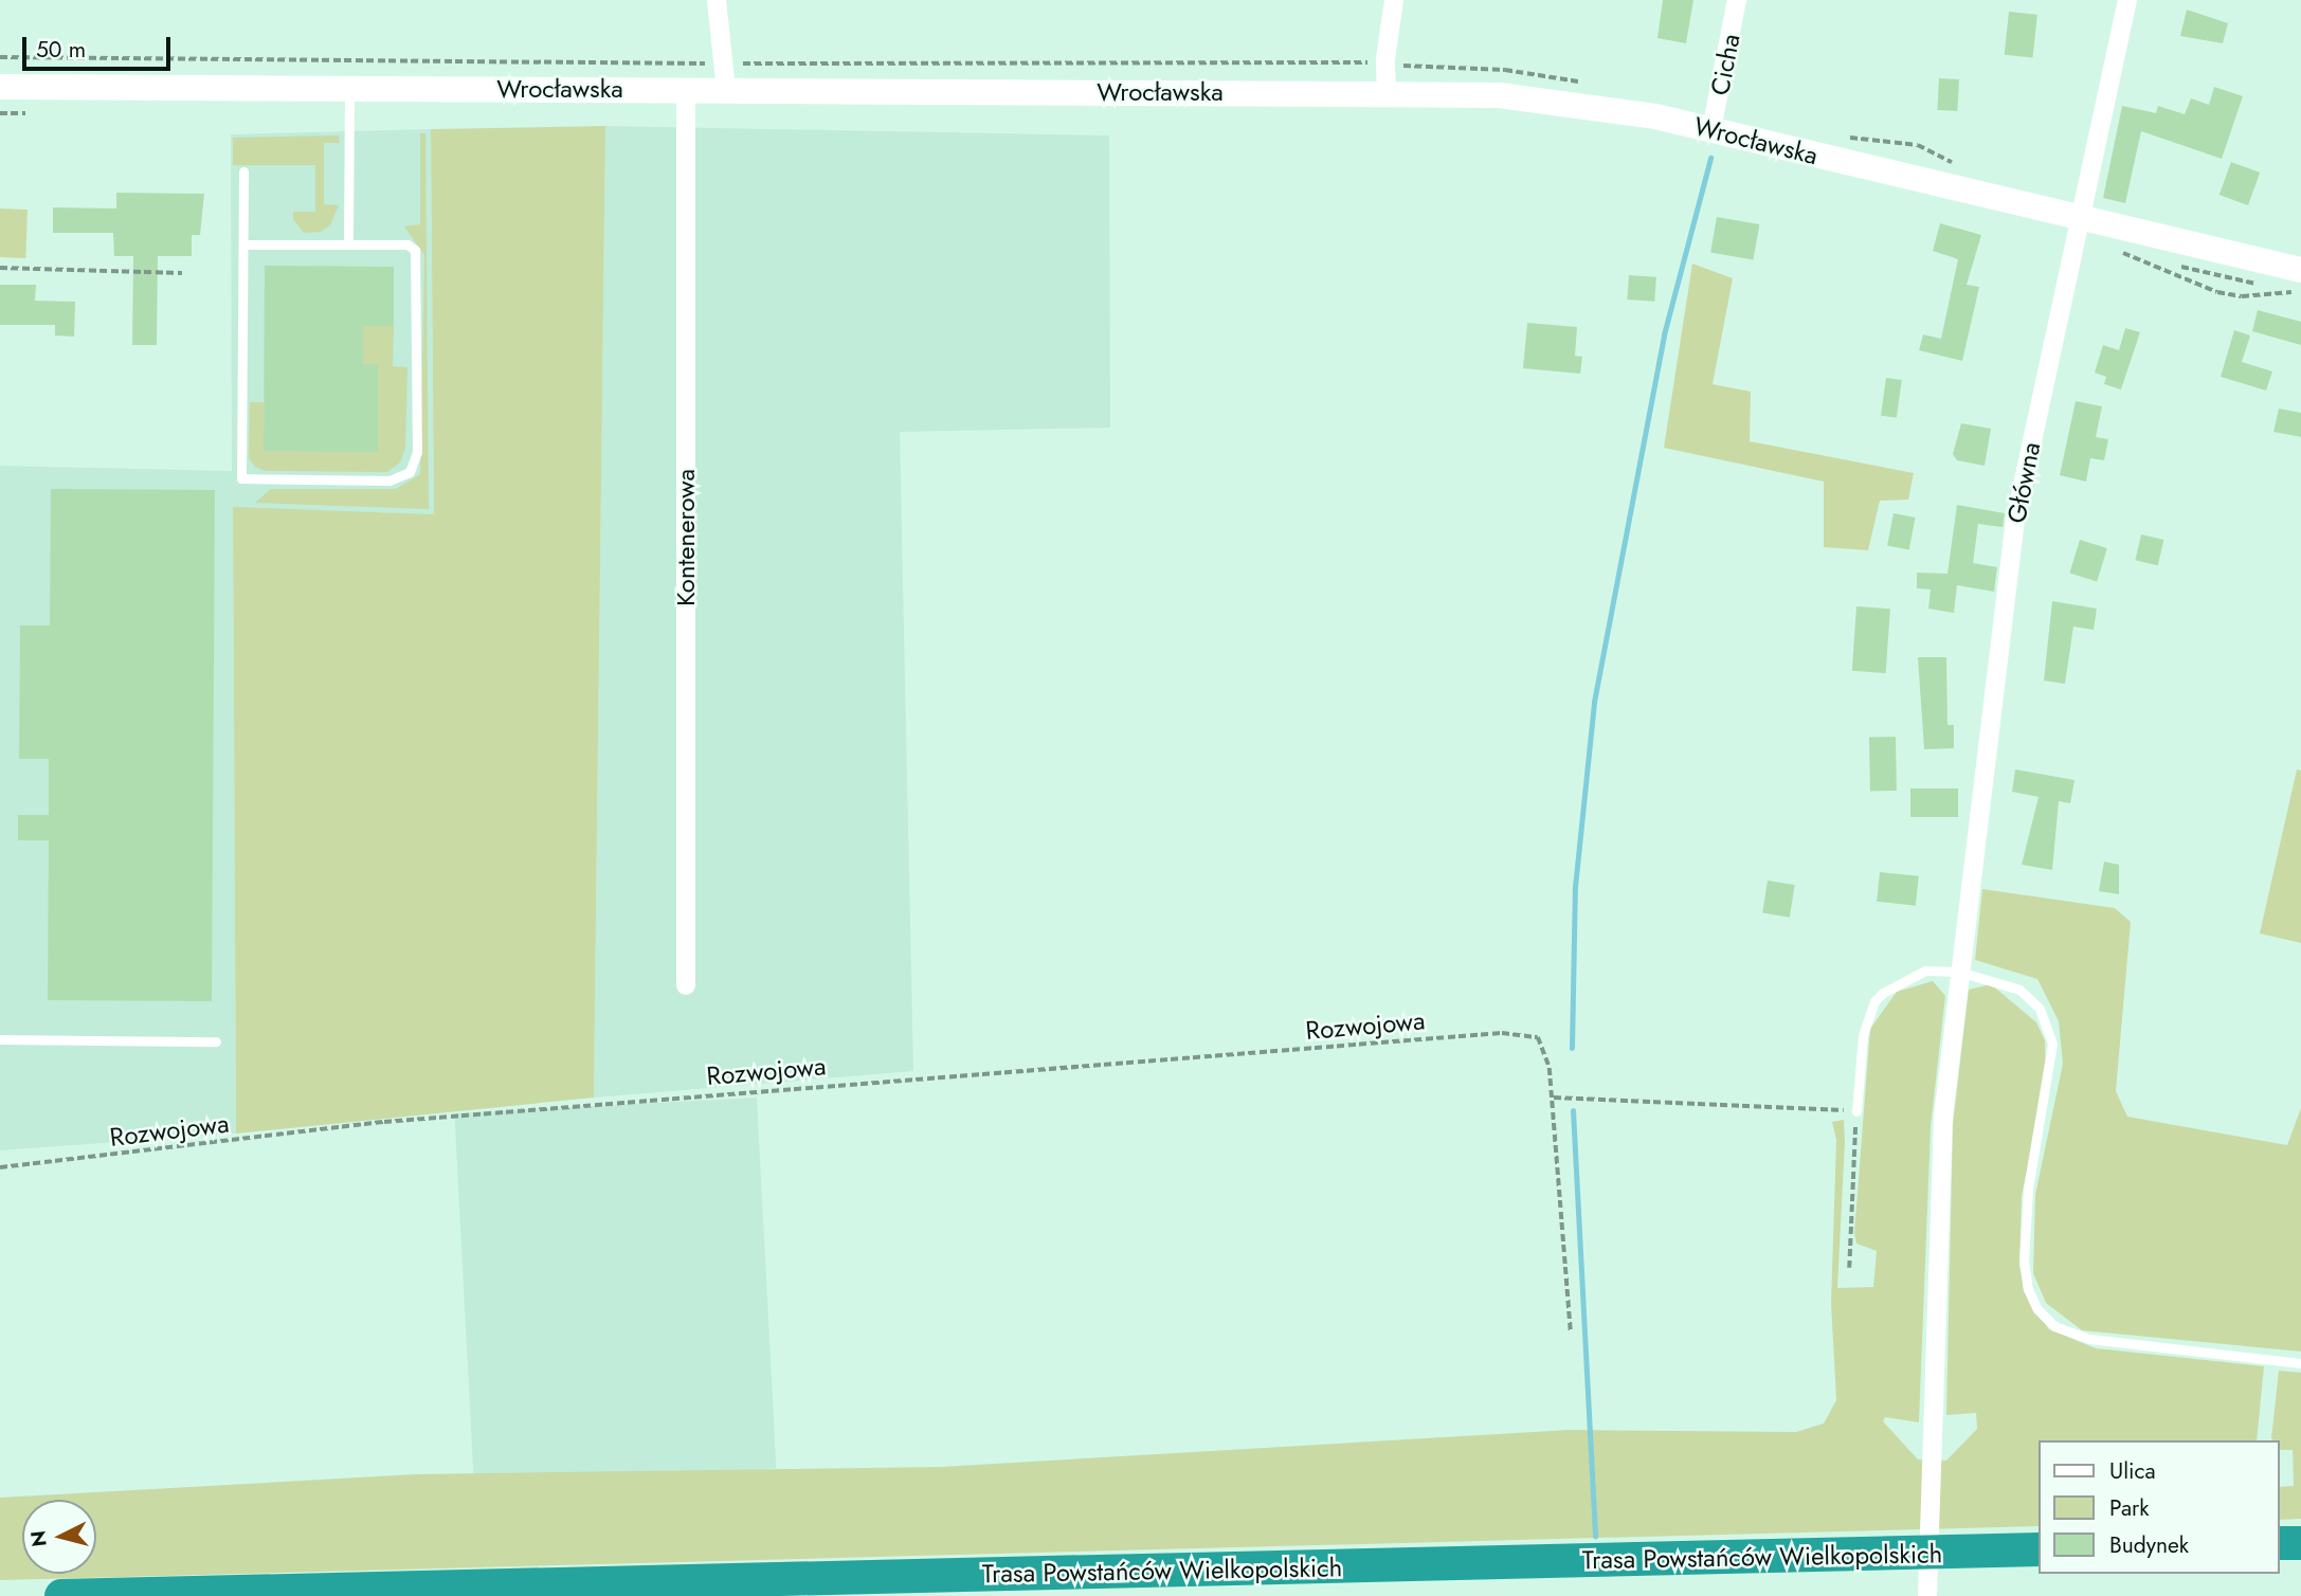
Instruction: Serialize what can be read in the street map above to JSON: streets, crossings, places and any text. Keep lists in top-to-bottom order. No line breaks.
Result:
{"streets":{"highway":["Trasa Powstańców Wielkopolskich"],"main road":["Wrocławska"],"street":["Cicha","Główna","Kontenerowa"],"path":["Rozwojowa"]},"crossings":[["Cicha","Wrocławska"],["Wrocławska","Główna"],["Wrocławska","Kontenerowa"]],"legend":["Ulica","Park","Budynek"],"scale_bar":"50 m","north":"left"}
